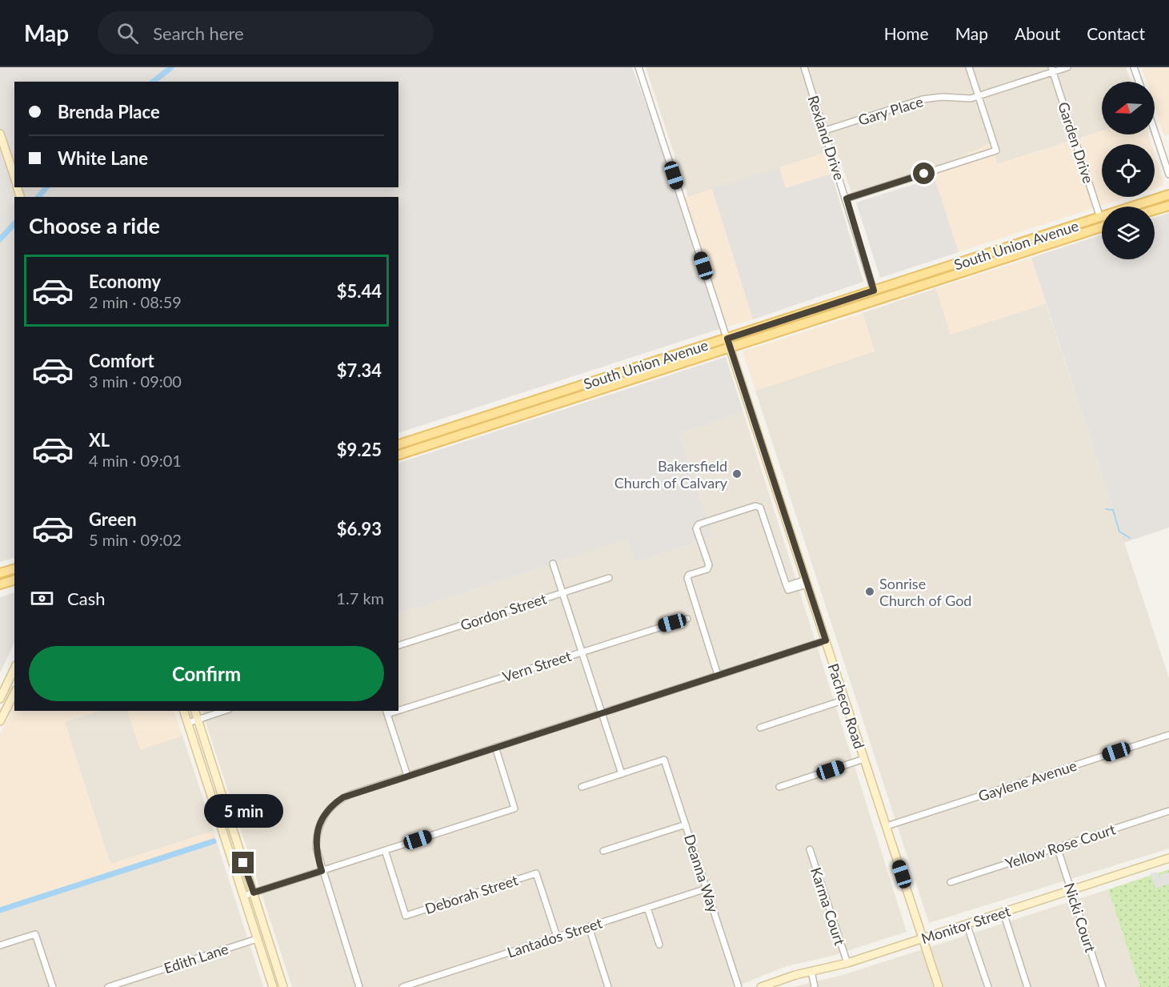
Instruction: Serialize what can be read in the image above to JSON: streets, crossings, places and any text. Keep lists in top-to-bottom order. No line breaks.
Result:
{"streets":{"main road":["South Union Avenue"],"street":["Gary Place","Rexland Drive","Garden Drive","Gordon Street","Vern Street","Pacheco Road","Gaylene Avenue","Yellow Rose Court","Deanna Way","Deborah Street","Karma Court","Nicki Court","Monitor Street","Lantados Street","Edith Lane"]},"crossings":[["Gary Place","Rexland Drive"],["Gary Place","Garden Drive"],["Rexland Drive","South Union Avenue"],["Garden Drive","South Union Avenue"],["South Union Avenue","Pacheco Road"],["Pacheco Road","Gaylene Avenue"],["Pacheco Road","Monitor Street"],["Yellow Rose Court","Nicki Court"],["Deanna Way","Lantados Street"],["Deborah Street","Lantados Street"],["Karma Court","Monitor Street"],["Nicki Court","Monitor Street"]],"places":["Bakersfield Church of Calvary","Sonrise Church of God"],"north":"left","page":{"header":"Map","search":"Search here","nav":["Home","Map","About","Contact"],"banner":["Brenda Place","White Lane"],"heading":"Choose a ride","list":[{"name":"Economy","note":"2 min · 08:59","value":"$5.44"},{"name":"Comfort","note":"3 min · 09:00","value":"$7.34"},{"name":"XL","note":"4 min · 09:01","value":"$9.25"},{"name":"Green","note":"5 min · 09:02","value":"$6.93"}],"pay":["Cash","1.7 km"],"buttons":"Confirm","bubble":"5 min"}}
